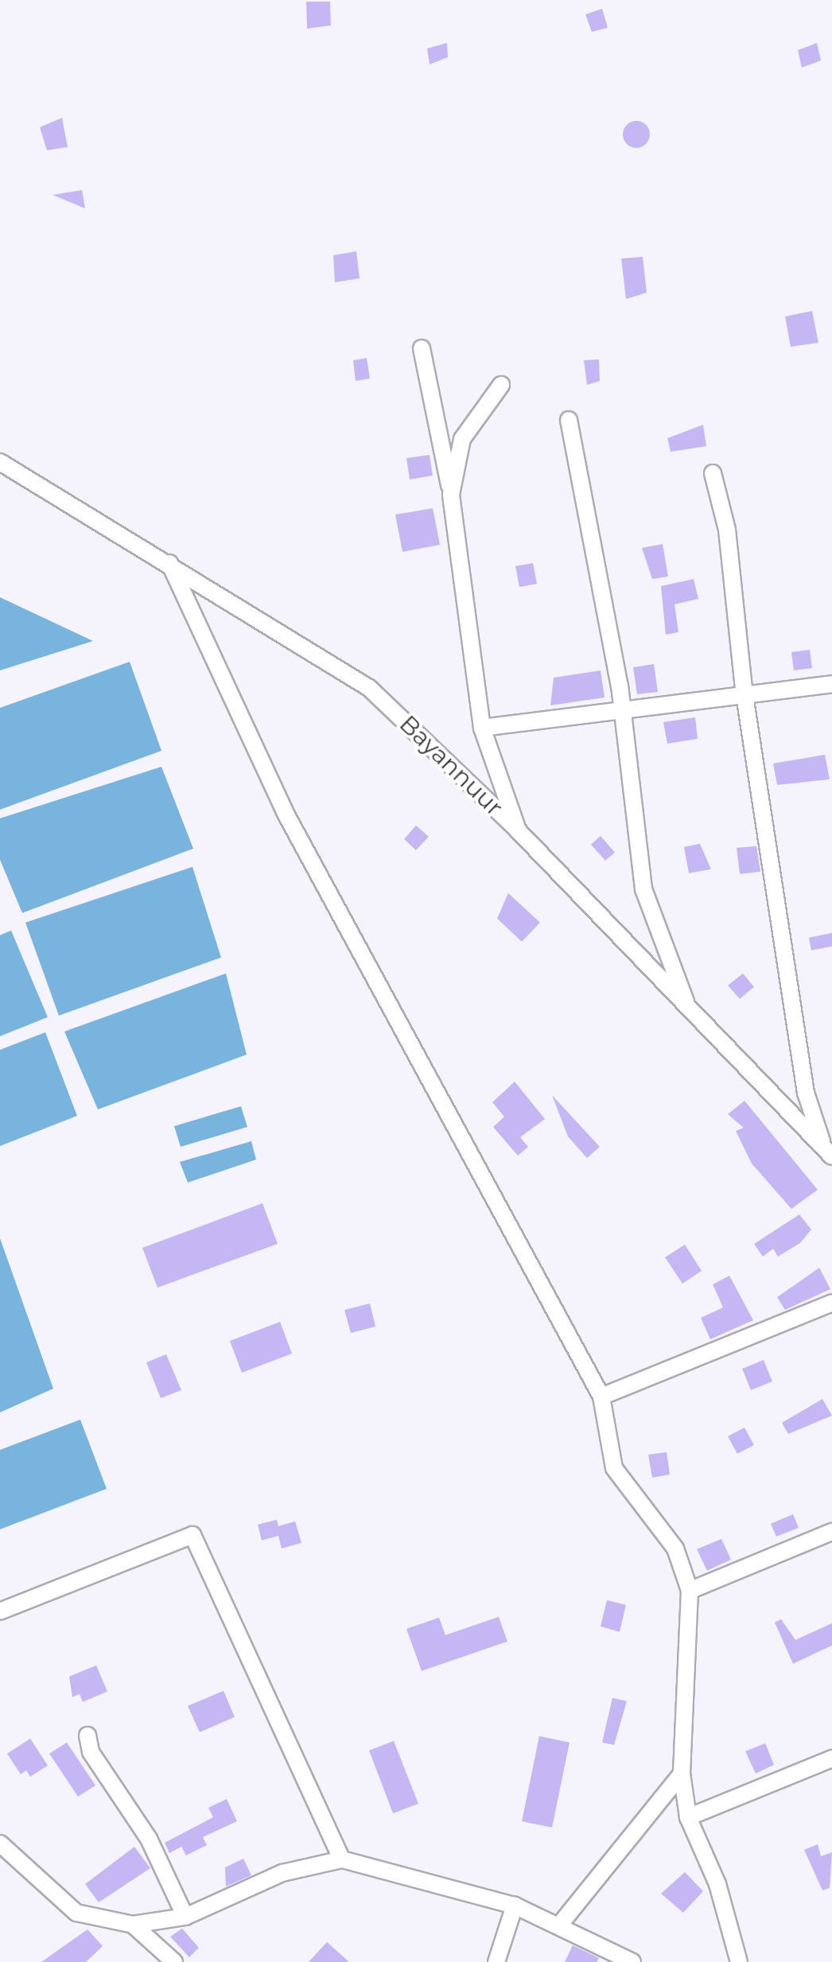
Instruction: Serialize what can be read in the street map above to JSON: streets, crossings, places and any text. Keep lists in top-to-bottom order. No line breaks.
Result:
{"streets":{"street":["Bayannuur"]}}
